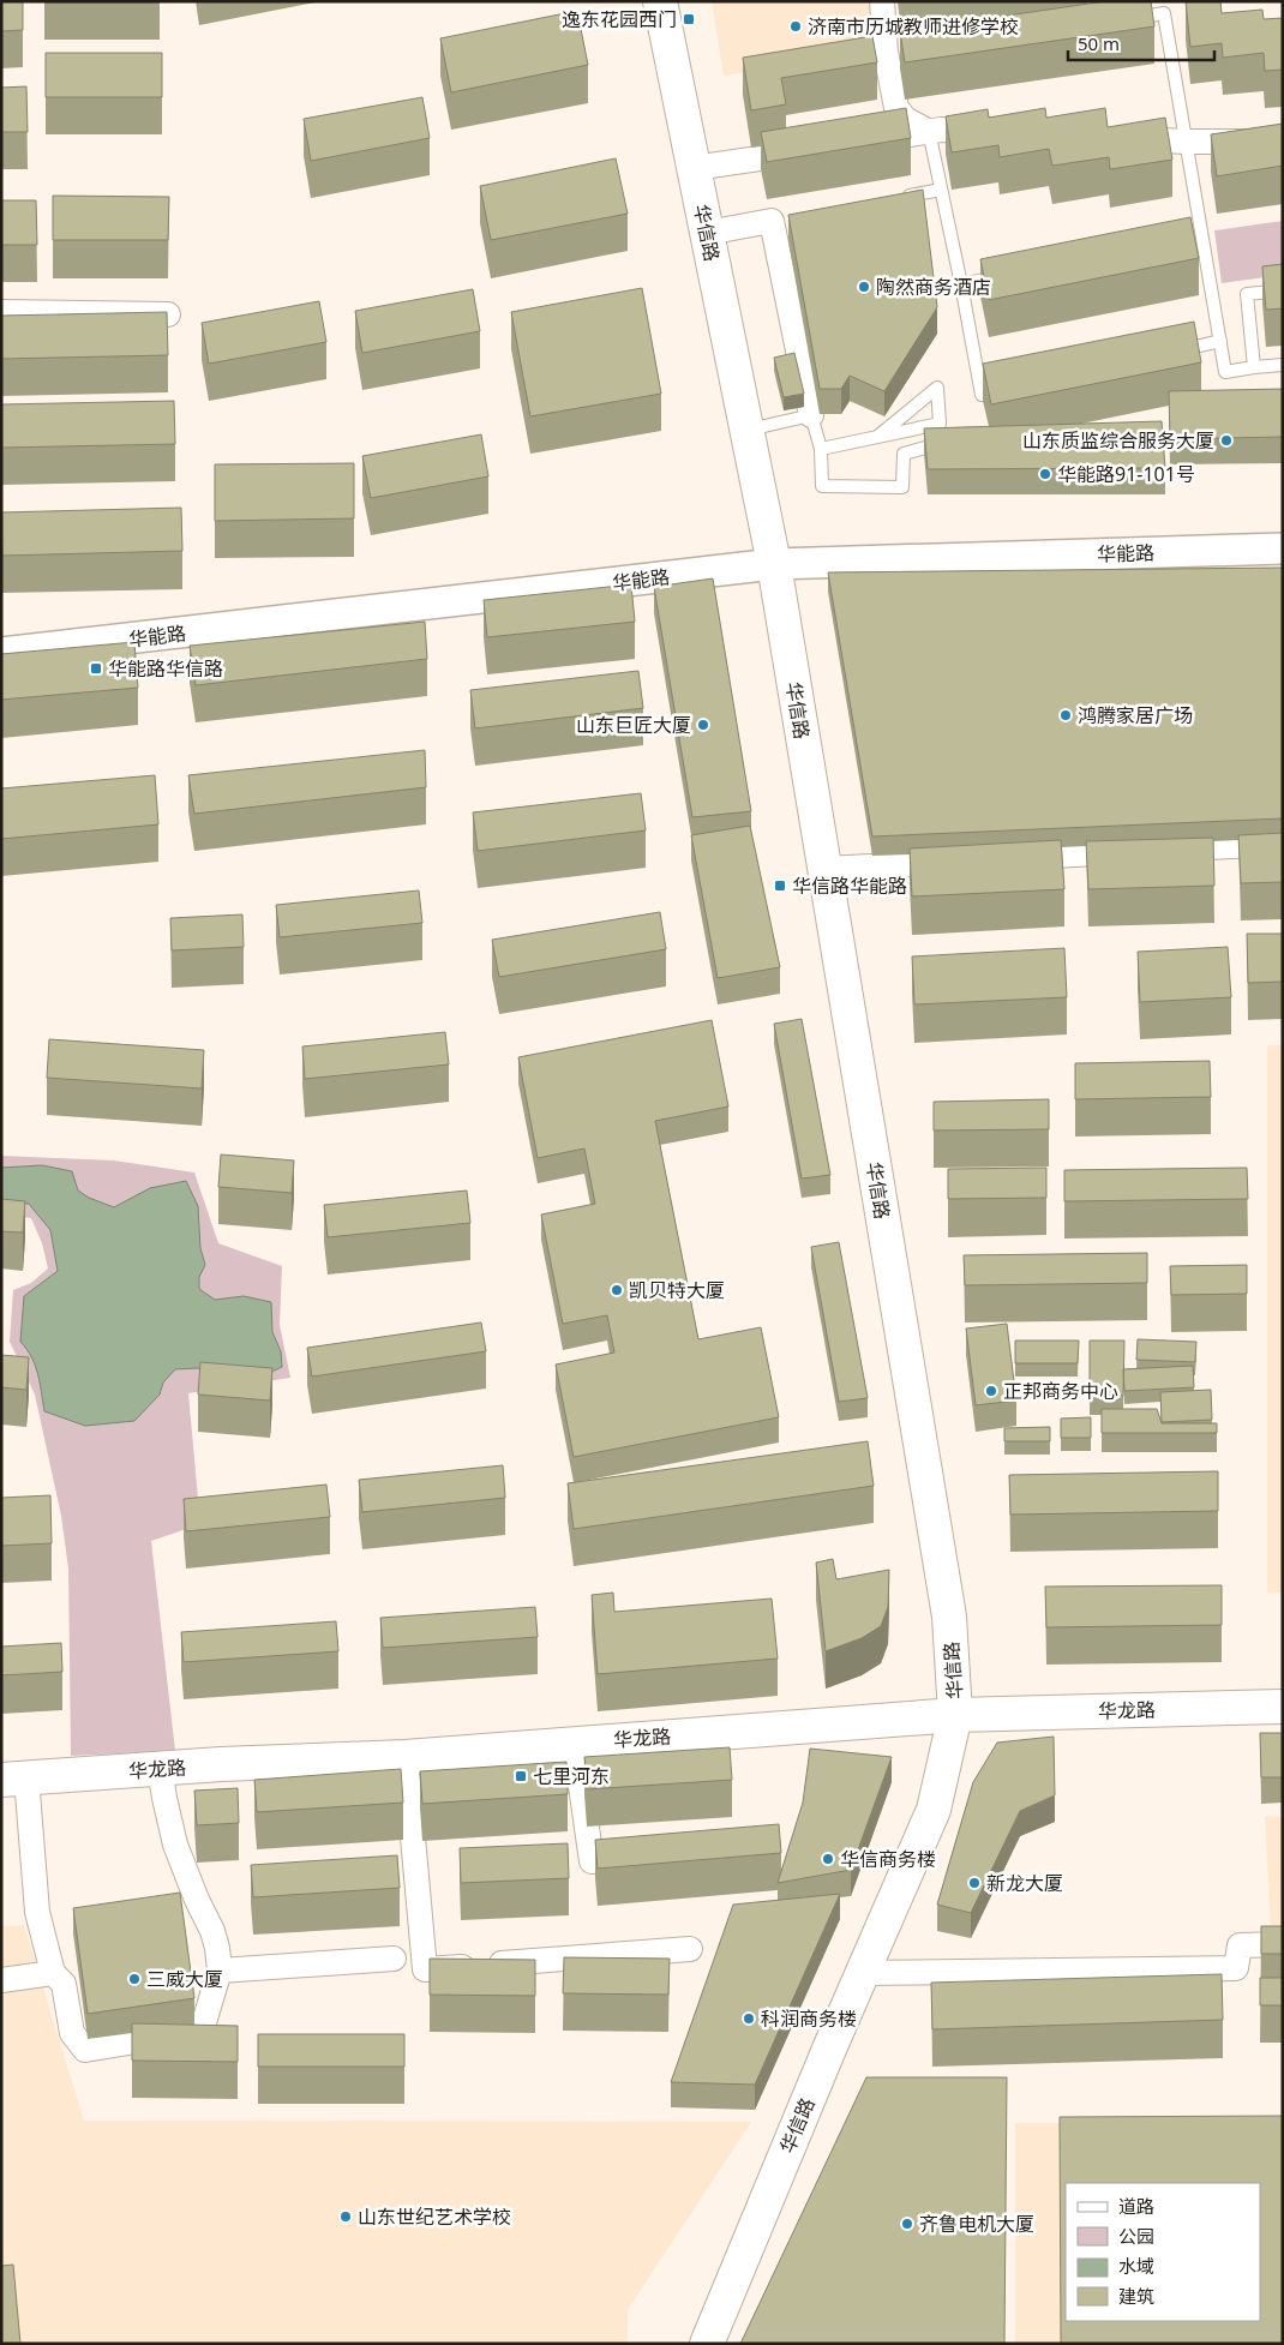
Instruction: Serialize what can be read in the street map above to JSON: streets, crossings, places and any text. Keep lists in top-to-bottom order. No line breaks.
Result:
{"streets":{"main road":["华信路","华龙路"],"street":["华能路"]},"crossings":[["华信路","华能路"],["华信路","华龙路"]],"places":{"transit":["逸东花园西门","华能路华信路","华信路华能路","七里河东"],"other":["济南市历城教师进修学校","陶然商务酒店","山东质监综合服务大厦","华能路91-101号","鸿腾家居广场","山东巨匠大厦","凯贝特大厦","正邦商务中心","华信商务楼","新龙大厦","三威大厦","科润商务楼","山东世纪艺术学校","齐鲁电机大厦"]},"legend":["道路","公园","水域","建筑"],"scale_bar":"50 m"}
